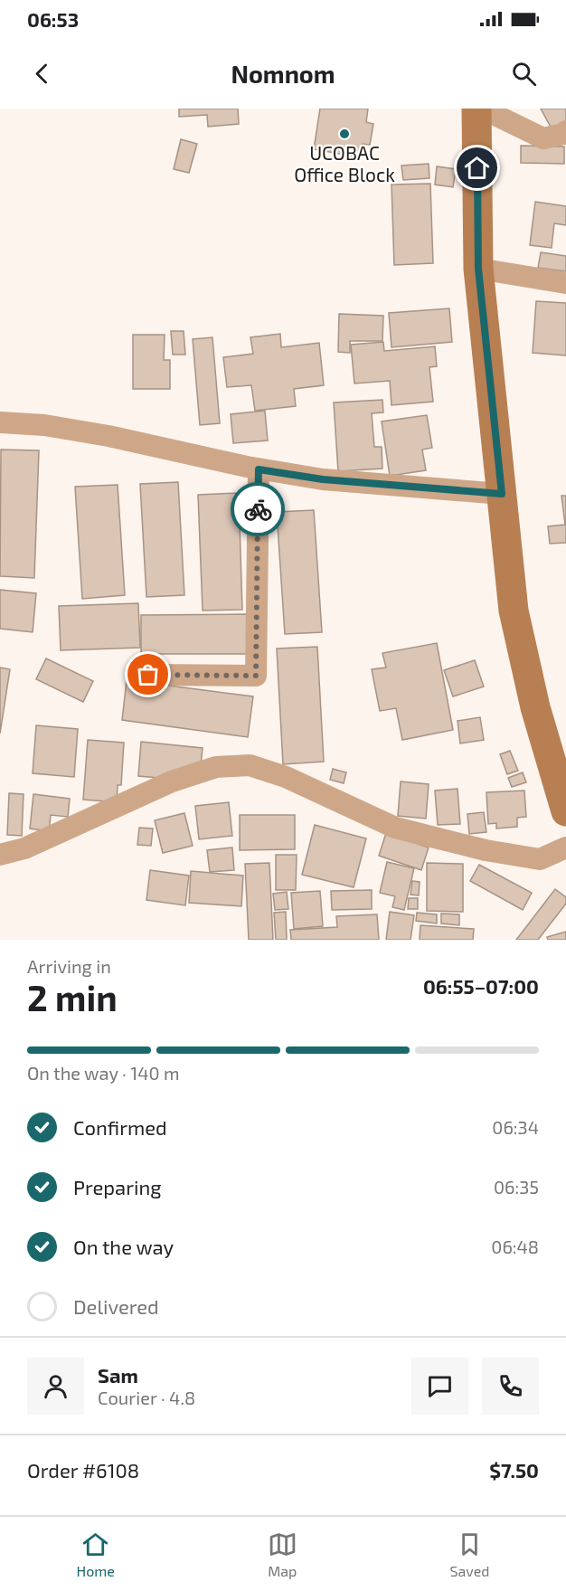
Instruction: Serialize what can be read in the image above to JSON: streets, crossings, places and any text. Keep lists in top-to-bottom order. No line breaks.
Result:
{"places":["UCOBAC Office Block"],"page":{"status":"06:53","header":"Nomnom","heading":["2 min","Arriving in","06:55–07:00"],"panel":["Sam","Courier · 4.8","Order #6108","$7.50"],"bar":"On the way · 140 m","list":[["Confirmed","06:34"],["Preparing","06:35"],["On the way","06:48"],"Delivered"],"tabs":["Home","Map","Saved"]}}
